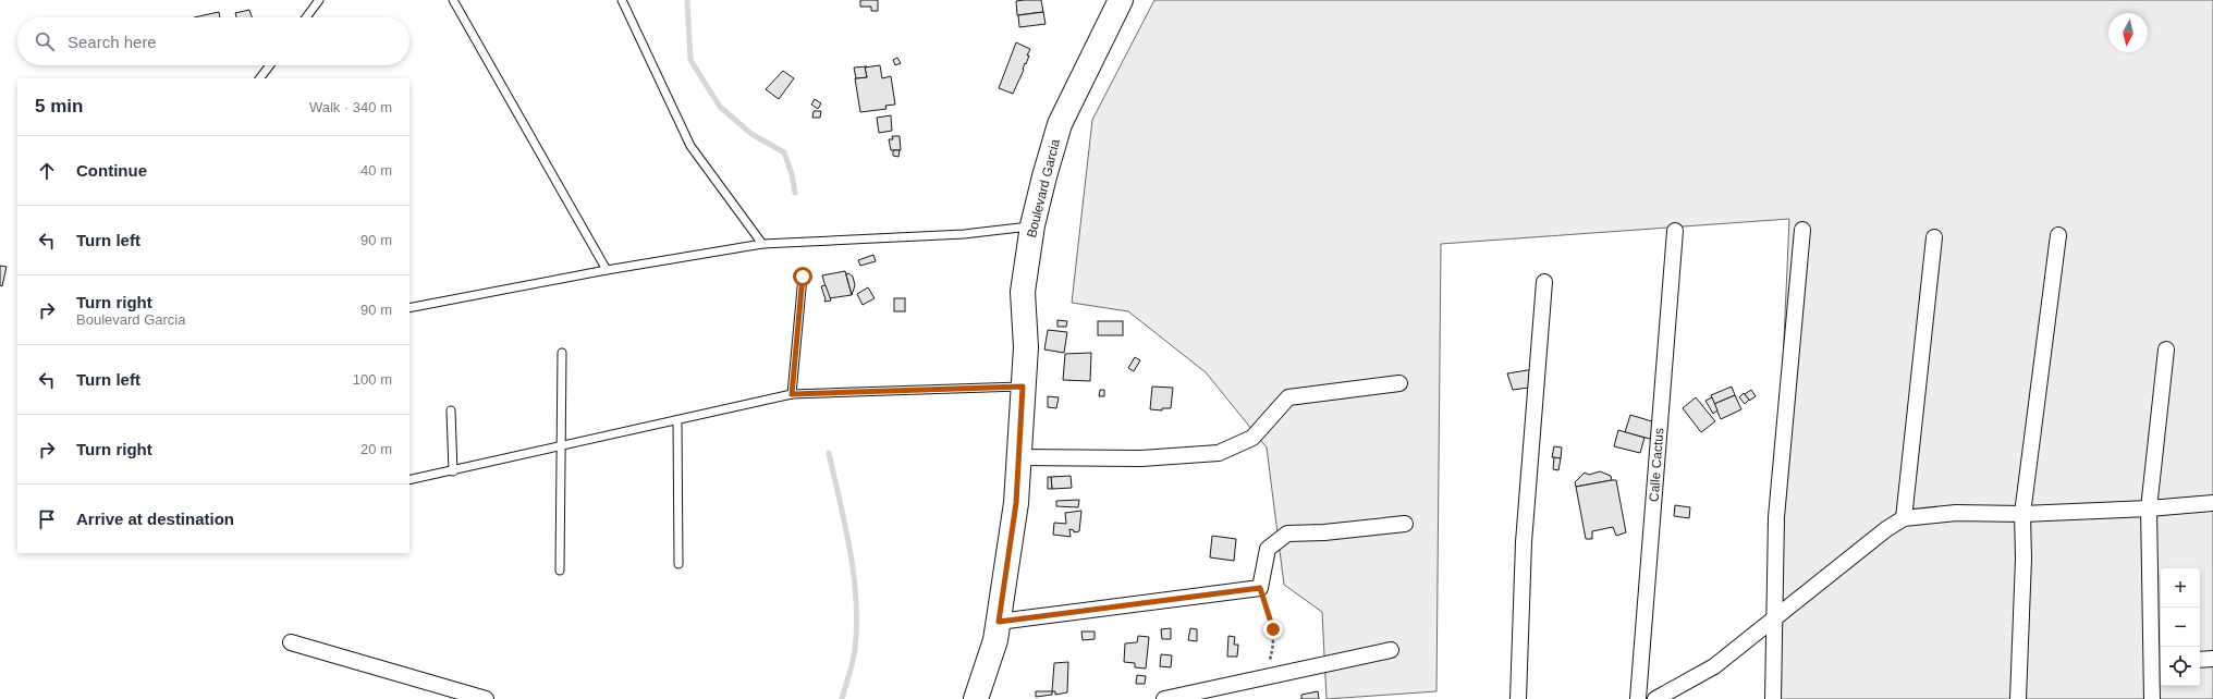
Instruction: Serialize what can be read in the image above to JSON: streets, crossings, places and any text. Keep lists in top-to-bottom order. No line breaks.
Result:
{"streets":{"main road":["Boulevard Garcia"],"street":["Calle Cactus"]},"north":"bottom","page":{"search":"Search here","heading":["5 min","Walk · 340 m"],"list":[["Continue","40 m"],["Turn left","90 m"],["Turn right","Boulevard Garcia","90 m"],["Turn left","100 m"],["Turn right","20 m"],"Arrive at destination"],"map_buttons":["+","−"]}}
